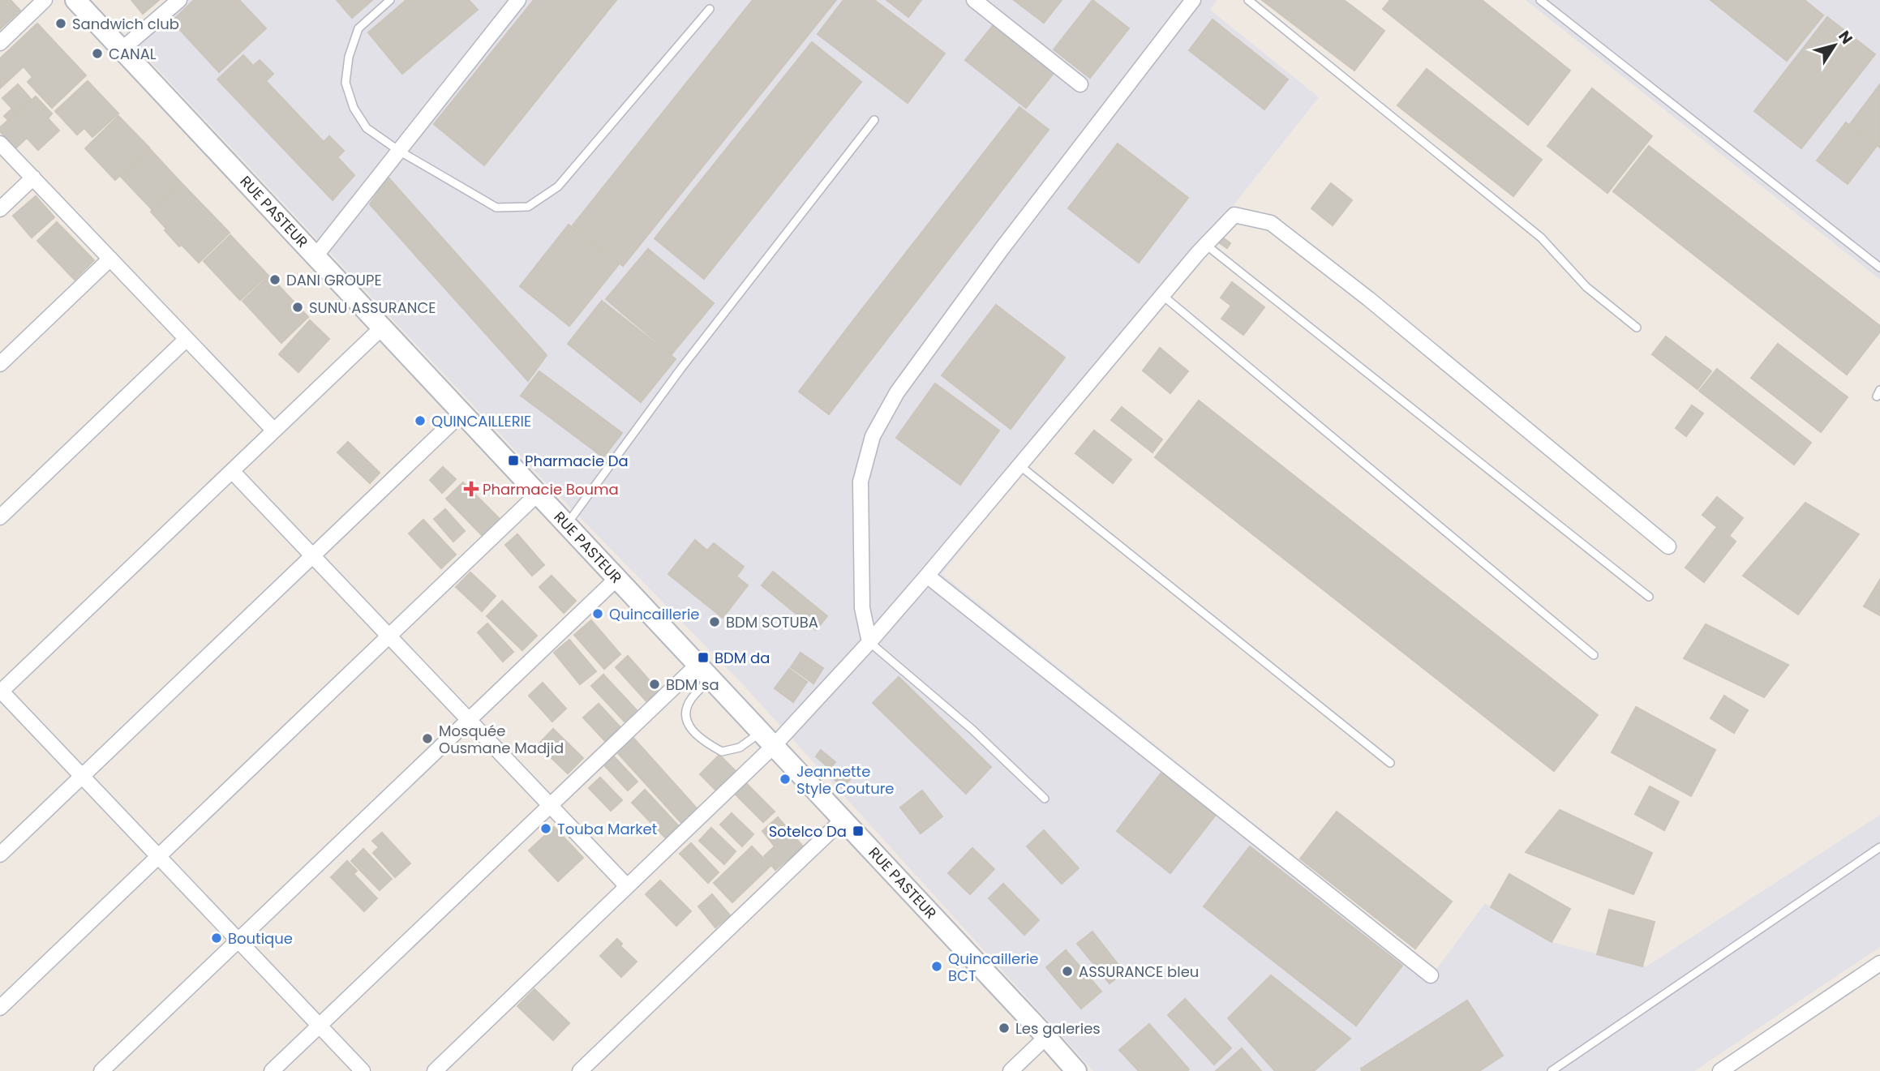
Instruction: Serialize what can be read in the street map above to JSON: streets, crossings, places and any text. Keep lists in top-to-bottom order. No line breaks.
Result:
{"streets":{"main road":["RUE PASTEUR"]},"places":{"other":["Sandwich club","CANAL","DANI GROUPE","SUNU ASSURANCE","QUINCAILLERIE","Quincaillerie","BDM SOTUBA","BDM sa","Mosquée Ousmane Madjid","Jeannette Style Couture","Touba Market","Boutique","Quincaillerie BCT","ASSURANCE bleu","Les galeries"],"transit":["Pharmacie Da","BDM da","Sotelco Da"],"health":["Pharmacie Bouma"]},"north":"top right"}
